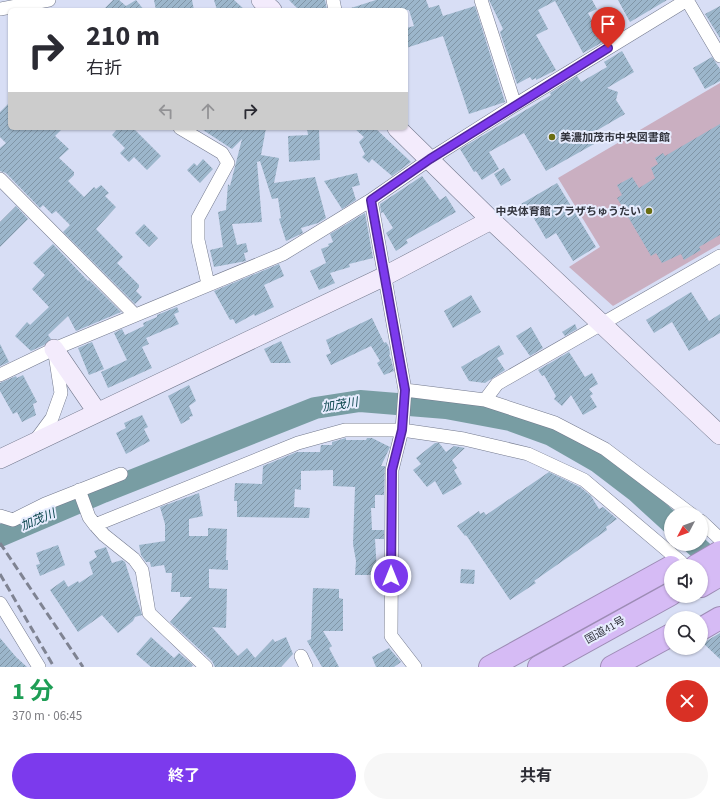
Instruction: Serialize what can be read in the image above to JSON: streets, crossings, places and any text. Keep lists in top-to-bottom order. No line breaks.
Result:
{"streets":{"highway":["国道41号"]},"water":["加茂川"],"places":["美濃加茂市中央図書館","中央体育館 プラザちゅうたい"],"north":"bottom left","page":{"turn":["210 m","右折"],"heading":["1 分","370 m · 06:45"],"buttons":["終了","共有"]}}
